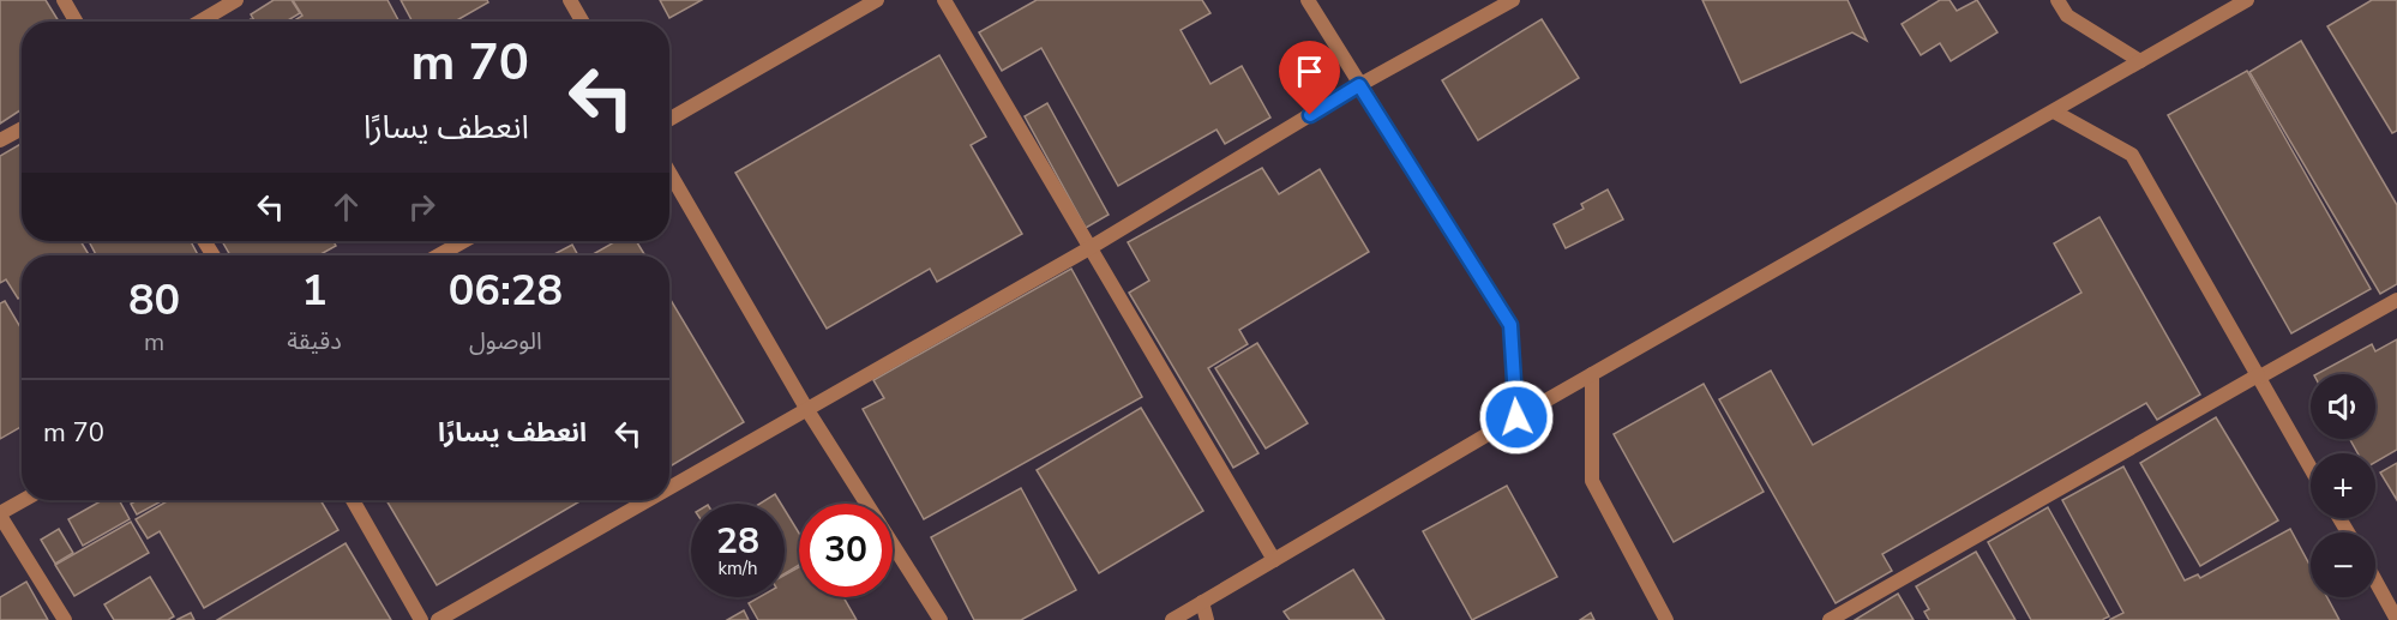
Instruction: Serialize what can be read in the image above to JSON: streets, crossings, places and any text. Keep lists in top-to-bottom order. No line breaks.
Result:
{"page":{"turn":["70 m","انعطف يسارًا"],"eta":["06:28","الوصول","1","دقيقة","80","m"],"map_buttons":["+","−"],"list":[{"name":"انعطف يسارًا","value":"70 m"}],"speed":"28 km/h","limit":"30"}}
